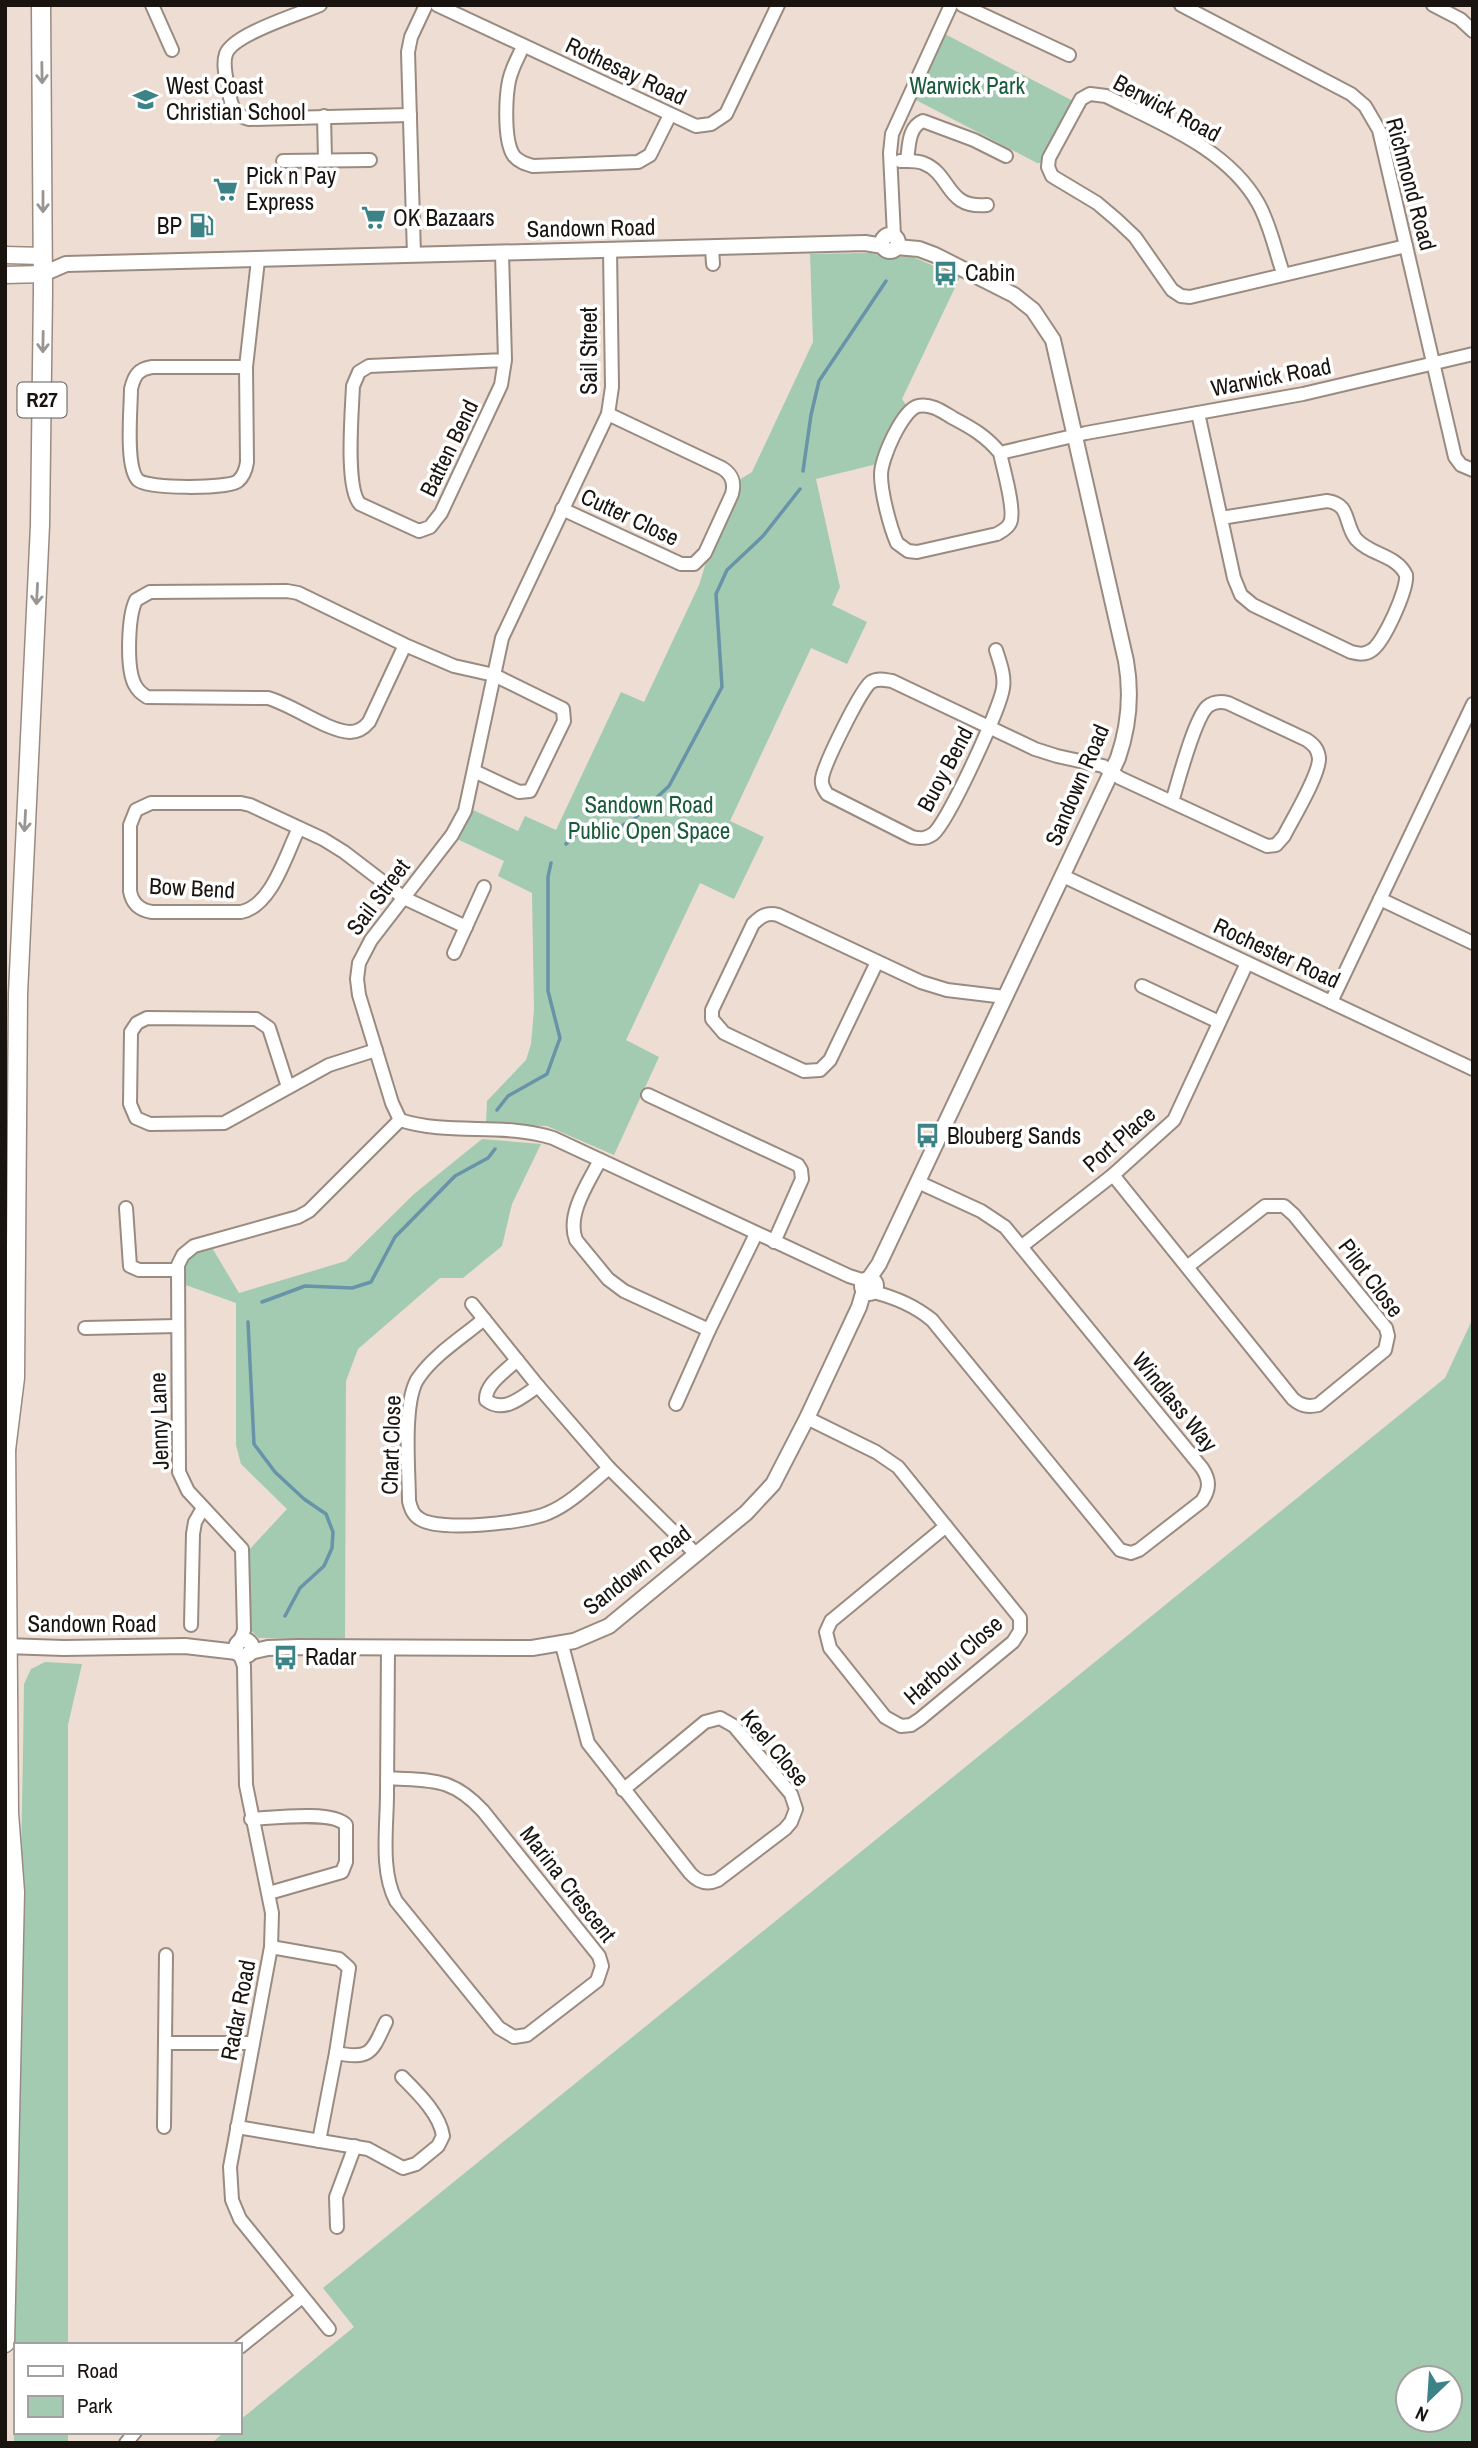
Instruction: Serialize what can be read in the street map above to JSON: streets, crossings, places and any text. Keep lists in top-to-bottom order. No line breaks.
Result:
{"streets":{"main road":["Sandown Road","R27"],"street":["Rothesay Road","Berwick Road","Richmond Road","Sail Street","Warwick Road","Batten Bend","Cutter Close","Buoy Bend","Bow Bend","Rochester Road","Port Place","Pilot Close","Windlass Way","Jenny Lane","Chart Close","Harbour Close","Keel Close","Marina Crescent","Radar Road"]},"crossings":[["Berwick Road","Richmond Road"],["Richmond Road","Warwick Road"],["Sandown Road","Sail Street"],["Sandown Road","Warwick Road"],["Sandown Road","R27"],["Sandown Road","Batten Bend"],["Sandown Road","Buoy Bend"],["Sandown Road","Rochester Road"],["Sandown Road","Windlass Way"],["Sandown Road","Jenny Lane"],["Sandown Road","Harbour Close"],["Sandown Road","Keel Close"],["Sandown Road","Marina Crescent"],["Sandown Road","Radar Road"],["Sail Street","Cutter Close"],["Sail Street","Bow Bend"],["Rochester Road","Port Place"],["Port Place","Pilot Close"],["Port Place","Windlass Way"],["Jenny Lane","Radar Road"]],"parks":["Warwick Park","Sandown Road Public Open Space"],"places":{"school or university":["West Coast Christian School"],"supermarket":["Pick n Pay Express","OK Bazaars"],"fuel station":["BP"],"bus stop":["Cabin","Blouberg Sands","Radar"]},"legend":["Road","Park"],"north":"bottom left"}
